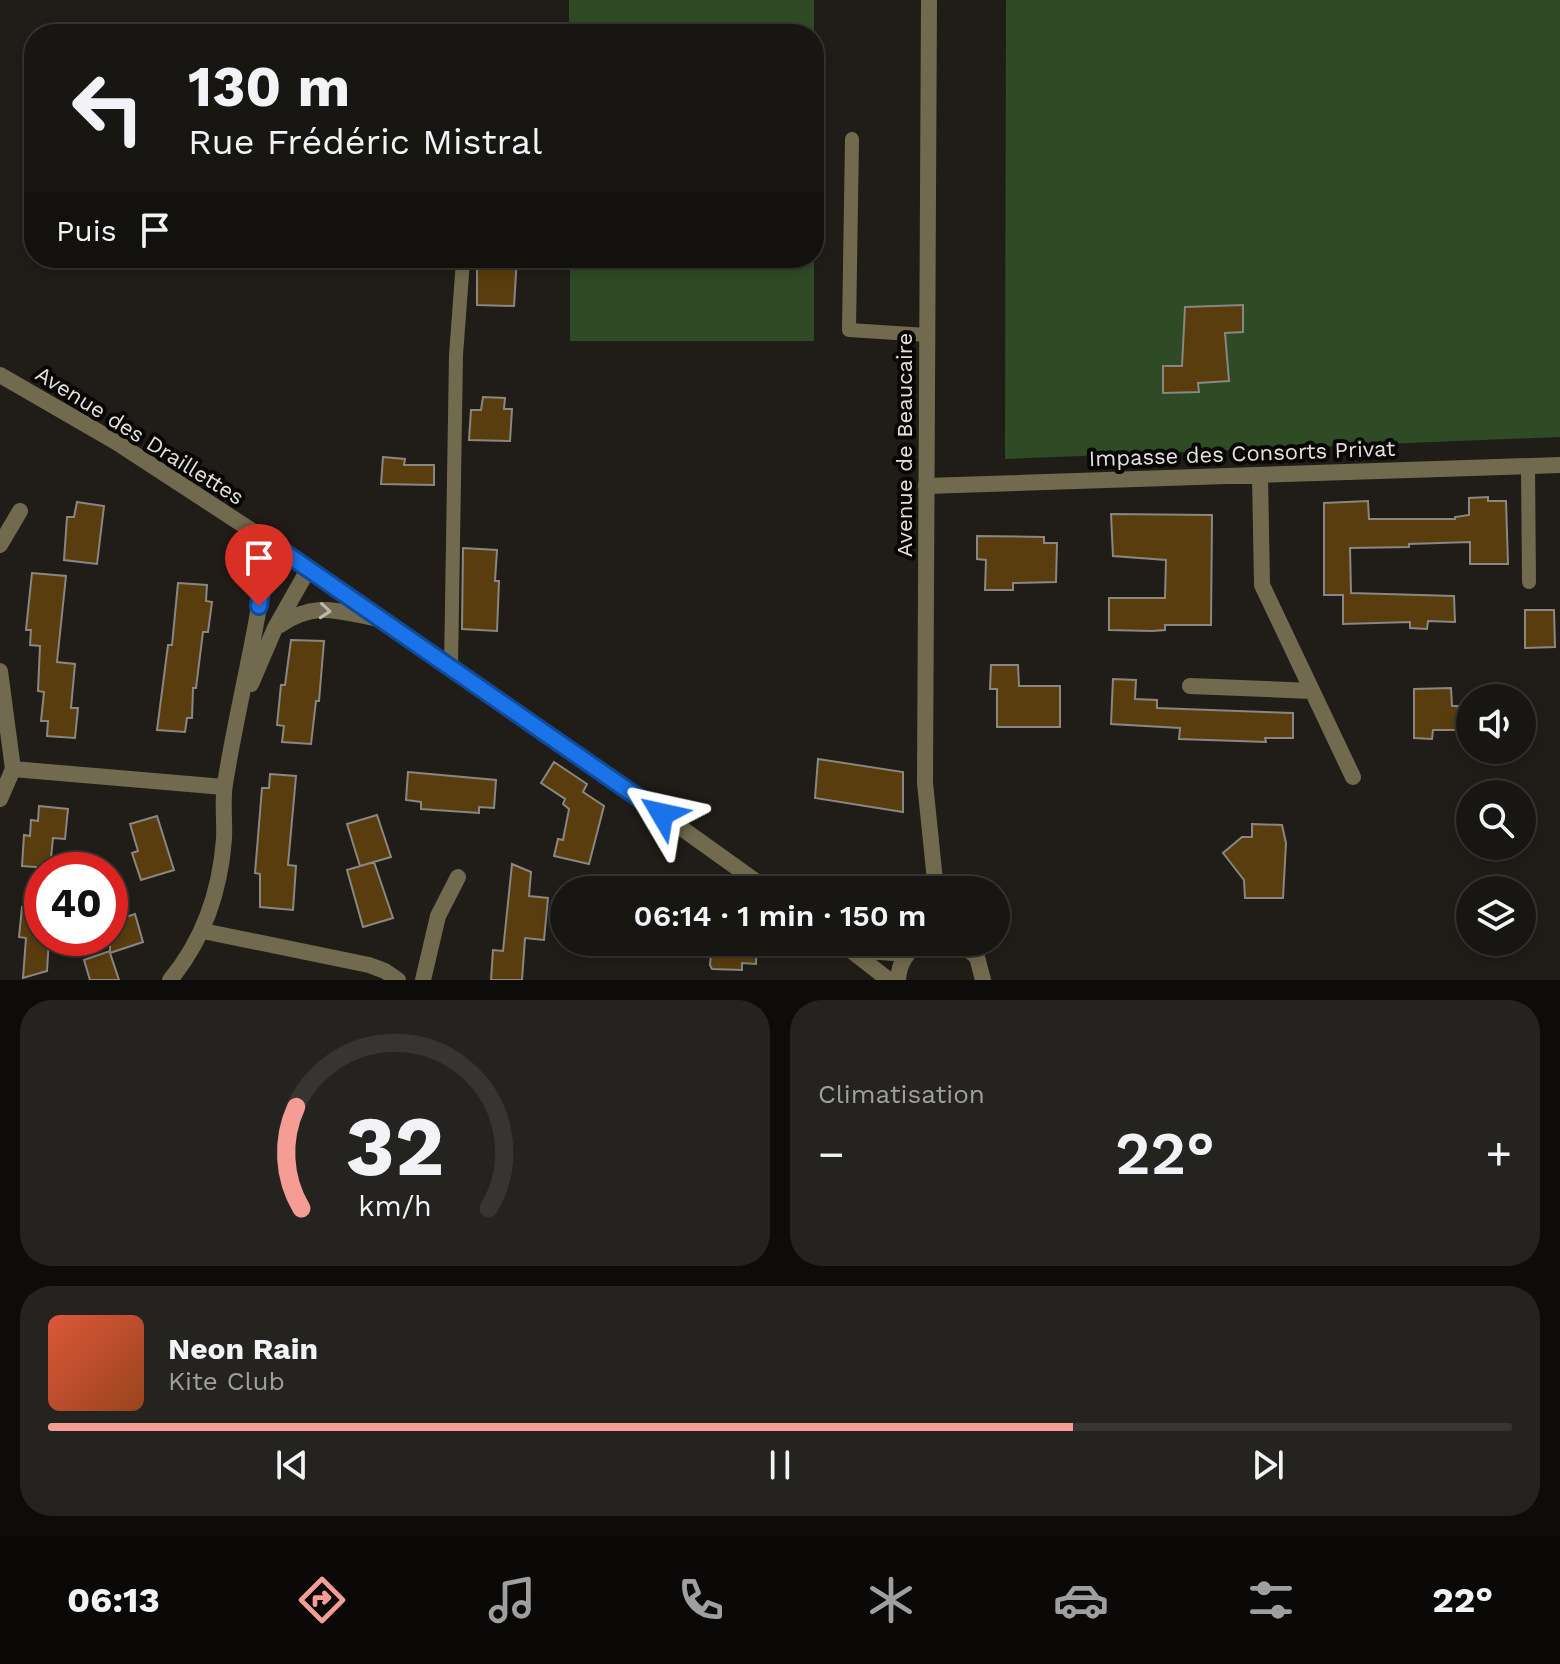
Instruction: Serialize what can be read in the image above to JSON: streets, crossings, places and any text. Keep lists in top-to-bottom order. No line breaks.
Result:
{"streets":{"street":["Avenue des Draillettes","Avenue de Beaucaire","Impasse des Consorts Privat"]},"crossings":[["Avenue de Beaucaire","Impasse des Consorts Privat"]],"page":{"turn":["130 m","Rue Frédéric Mistral"],"then":"Puis","limit":"40","trip":"06:14 · 1 min · 150 m","tile":"Climatisation","heat":["−","22°","+"],"song":["Neon Rain","Kite Club"],"tabs":["06:13","22°"],"gauge":["32","km/h"]}}
